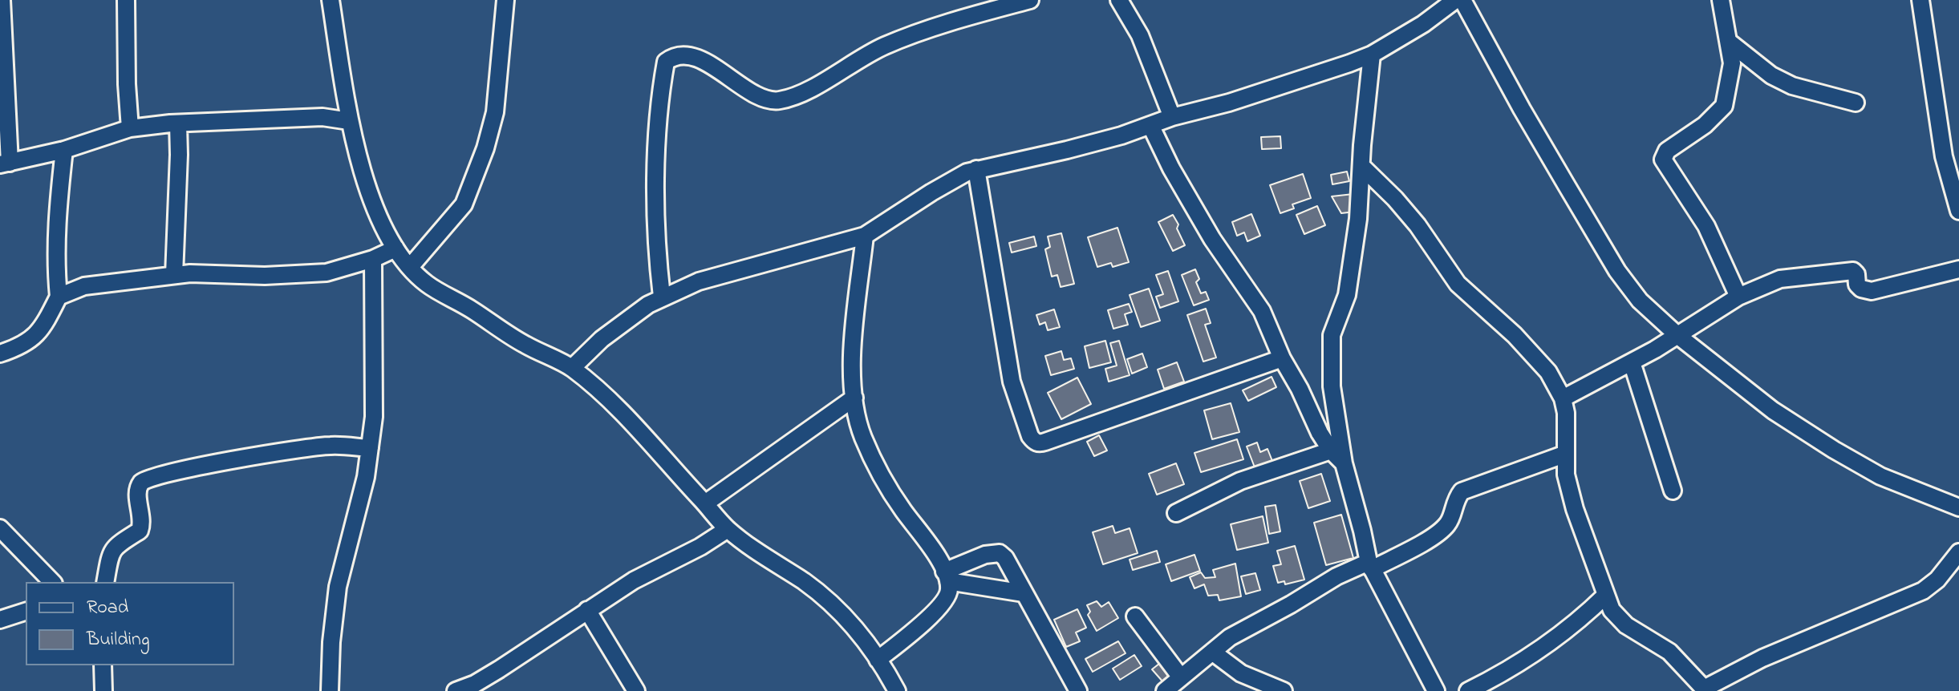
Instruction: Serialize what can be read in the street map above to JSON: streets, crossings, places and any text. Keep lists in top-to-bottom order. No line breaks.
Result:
{"legend":["Road","Building"]}
